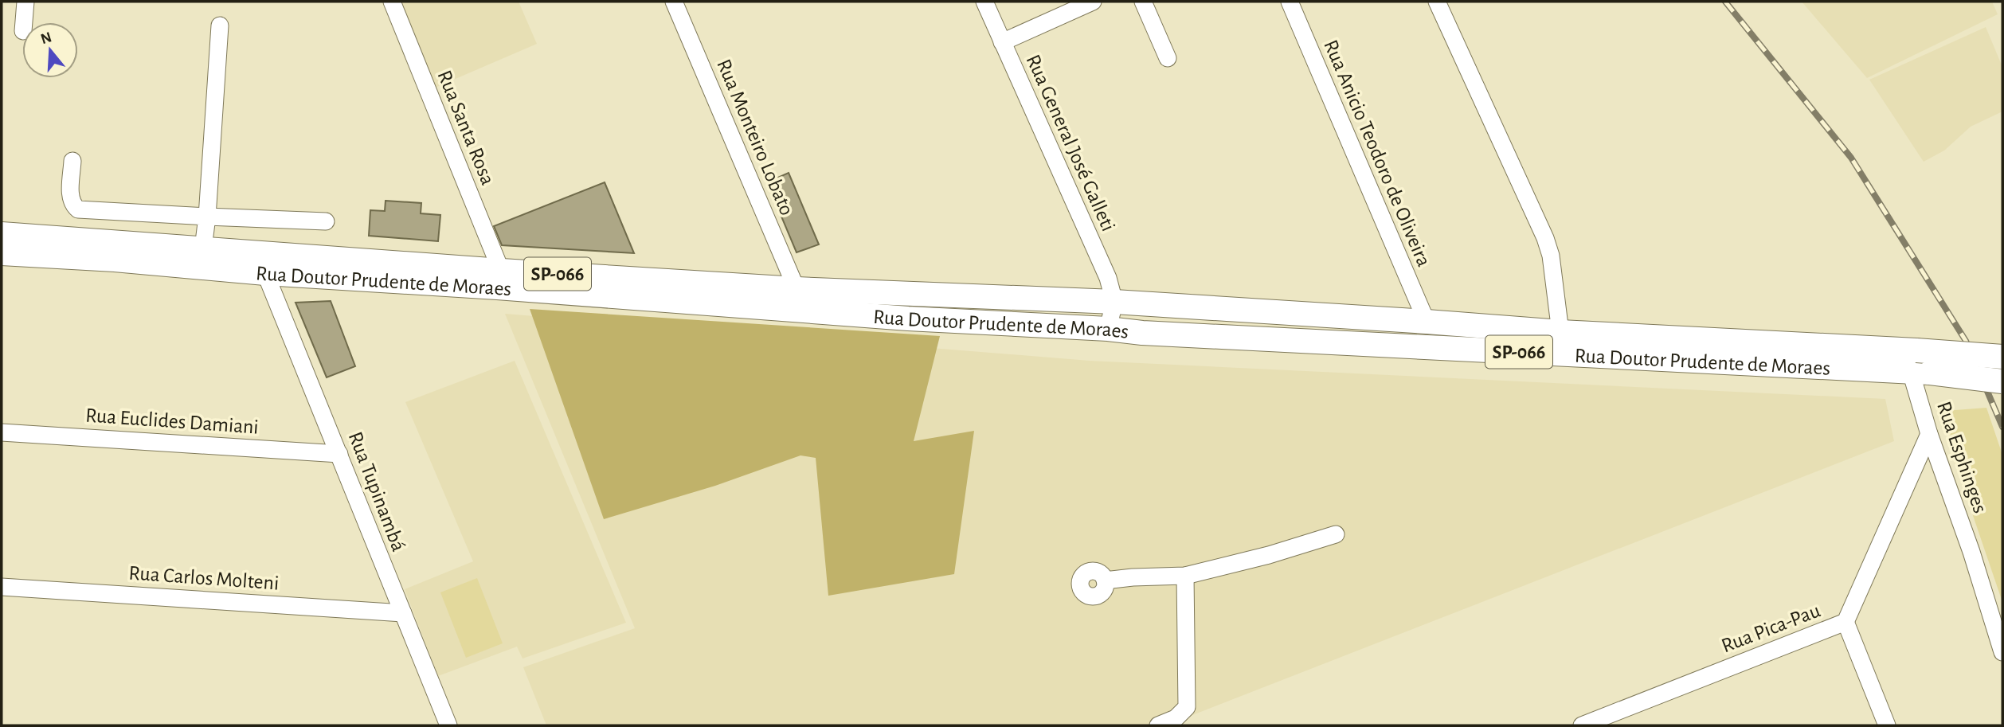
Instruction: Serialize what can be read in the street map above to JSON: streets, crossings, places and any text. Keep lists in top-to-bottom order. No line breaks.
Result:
{"streets":{"highway":["SP-066","Rua Doutor Prudente de Moraes"],"street":["Rua Santa Rosa","Rua Monteiro Lobato","Rua General José Galleti","Rua Anicio Teodoro de Oliveira","Rua Euclides Damiani","Rua Esphinges","Rua Tupinambá","Rua Carlos Molteni","Rua Pica-Pau"]},"crossings":[["Rua Santa Rosa","Rua Doutor Prudente de Moraes"],["Rua Monteiro Lobato","Rua Doutor Prudente de Moraes"],["Rua General José Galleti","Rua Doutor Prudente de Moraes"],["Rua Anicio Teodoro de Oliveira","Rua Doutor Prudente de Moraes"],["Rua Doutor Prudente de Moraes","Rua Esphinges"],["Rua Doutor Prudente de Moraes","Rua Tupinambá"],["Rua Euclides Damiani","Rua Tupinambá"],["Rua Esphinges","Rua Pica-Pau"],["Rua Tupinambá","Rua Carlos Molteni"]],"north":"top"}
